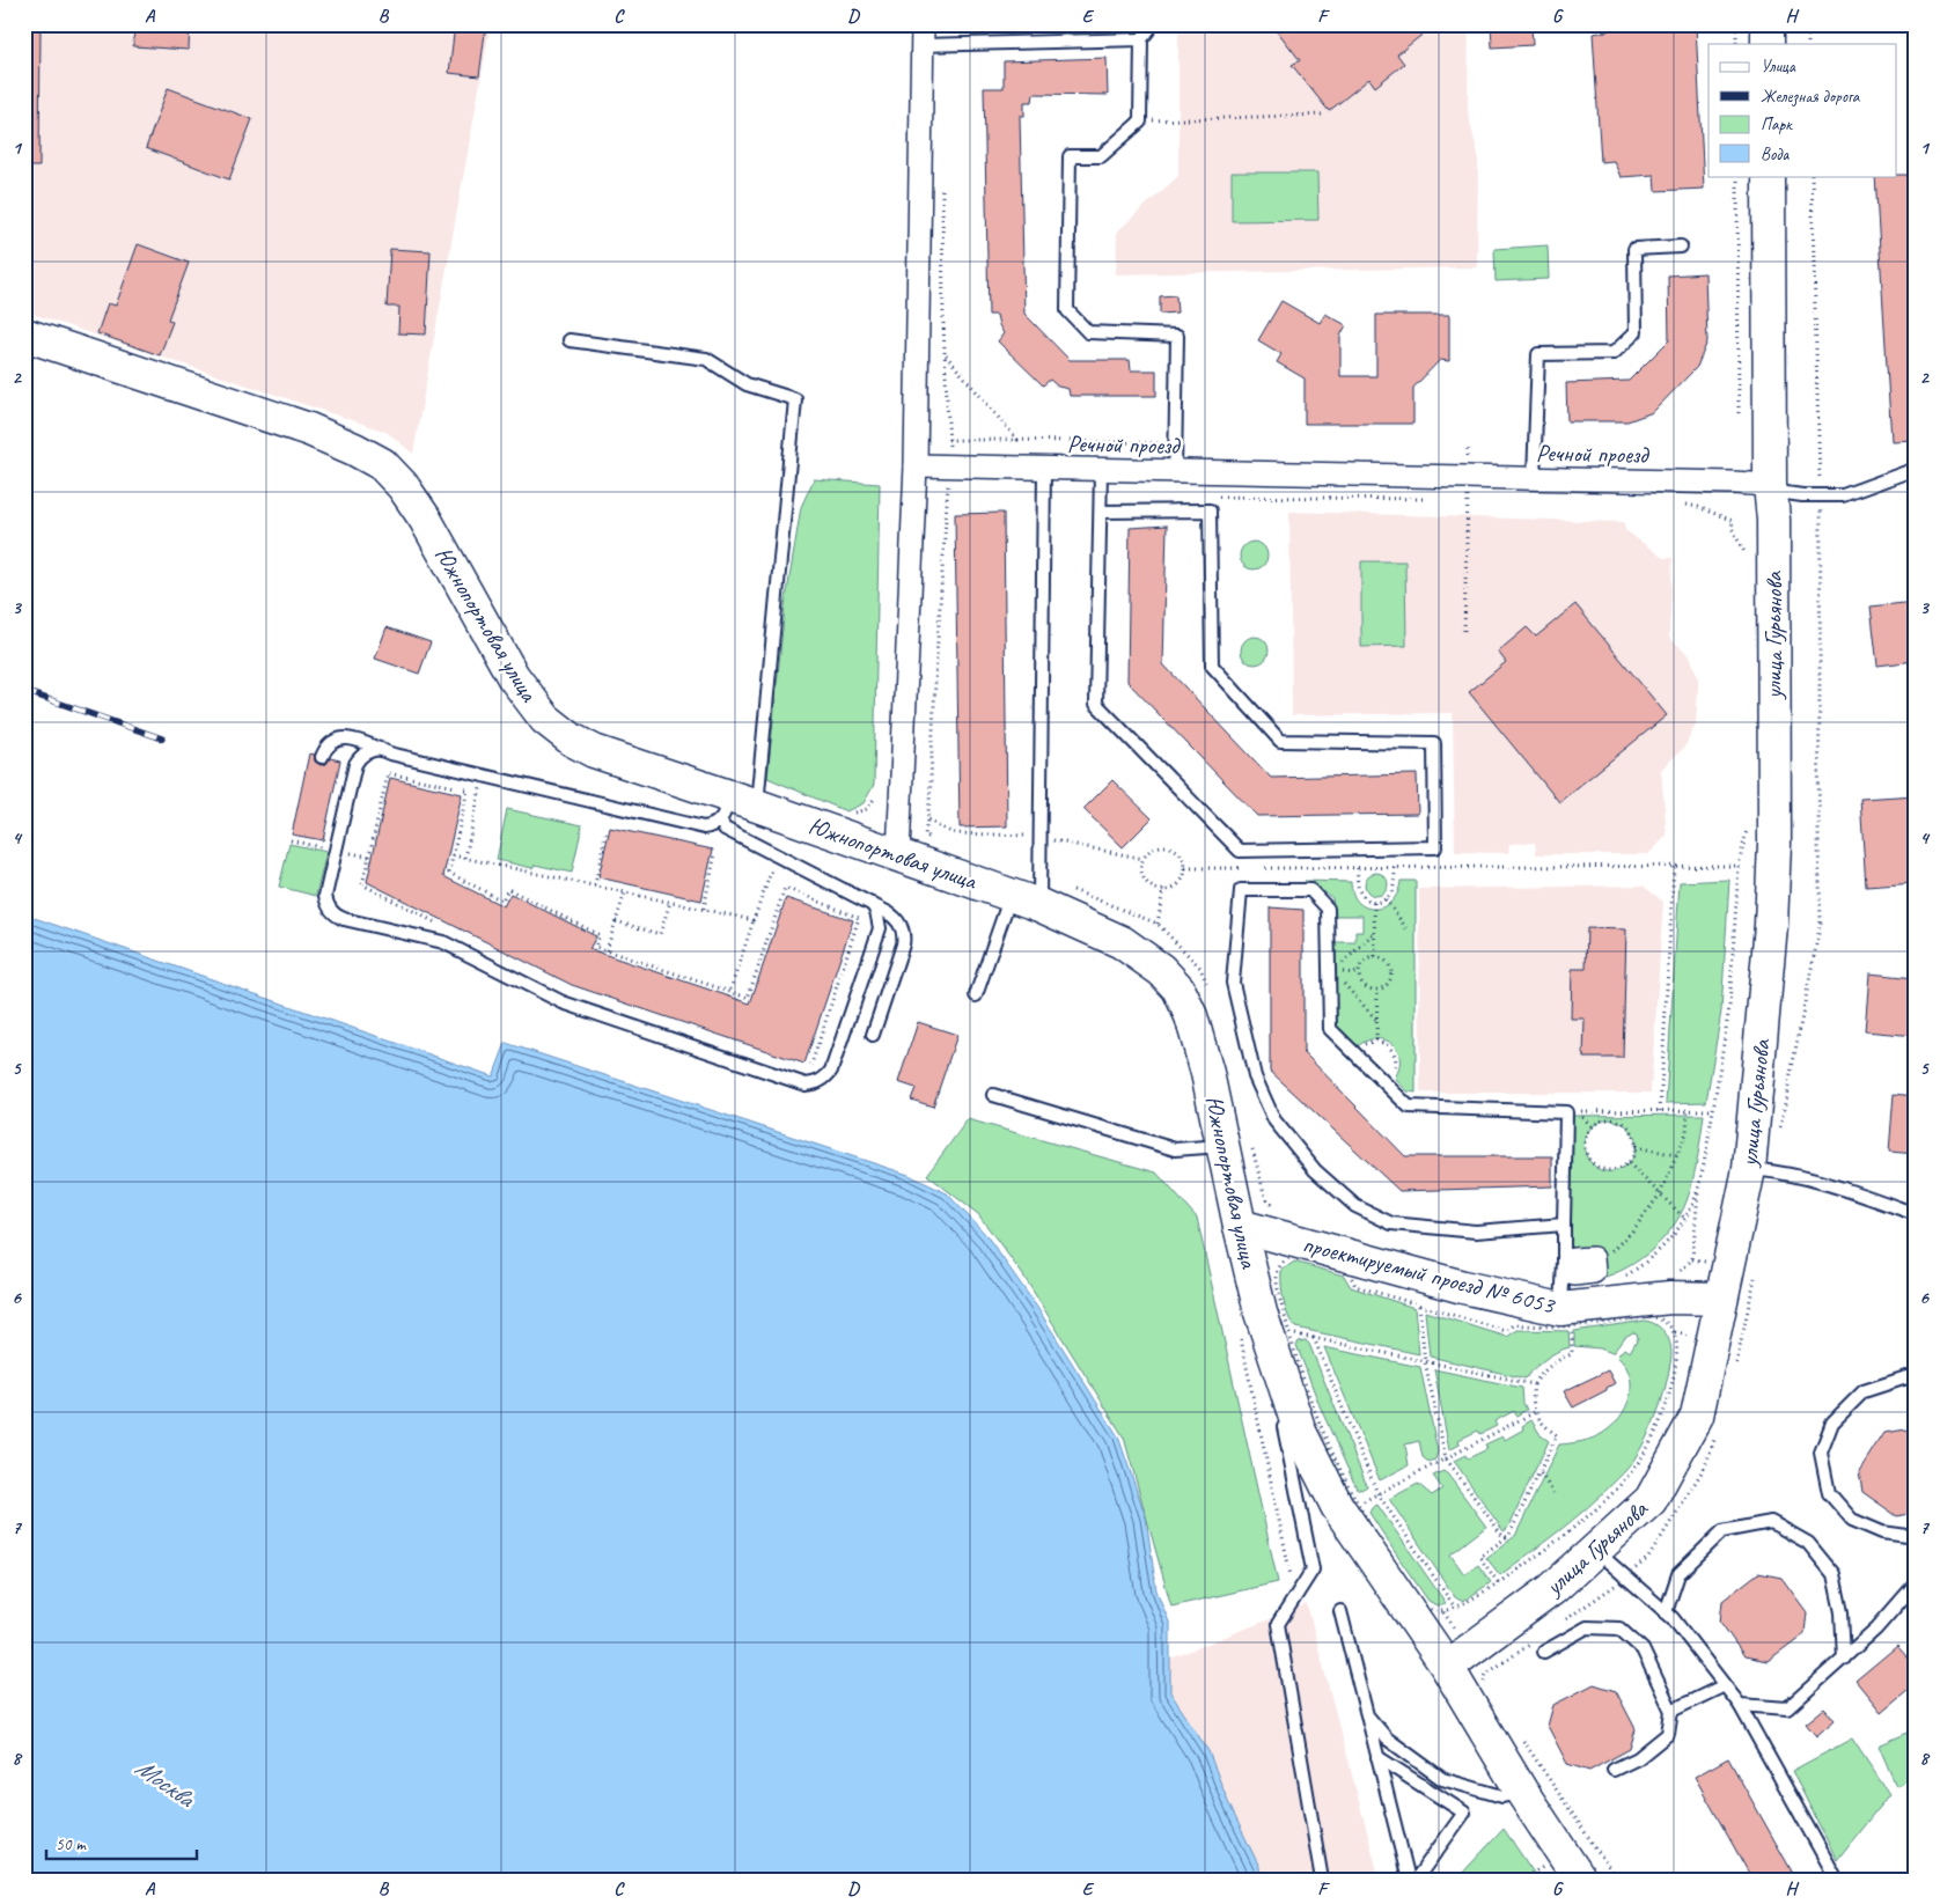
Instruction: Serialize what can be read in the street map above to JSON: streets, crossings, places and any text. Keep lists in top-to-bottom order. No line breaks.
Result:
{"streets":{"main road":["Южнопортовая улица","улица Гурьянова","проектируемый проезд № 6053"],"street":["Речной проезд"]},"crossings":[["Речной проезд","улица Гурьянова"],["Южнопортовая улица","улица Гурьянова"],["Южнопортовая улица","проектируемый проезд № 6053"],["улица Гурьянова","проектируемый проезд № 6053"]],"water":["Москва"],"legend":["Улица","Железная дорога","Парк","Вода"],"scale_bar":"50 m","grid":{"columns":["A","B","C","D","E","F","G","H"],"rows":["1","2","3","4","5","6","7","8"]}}
